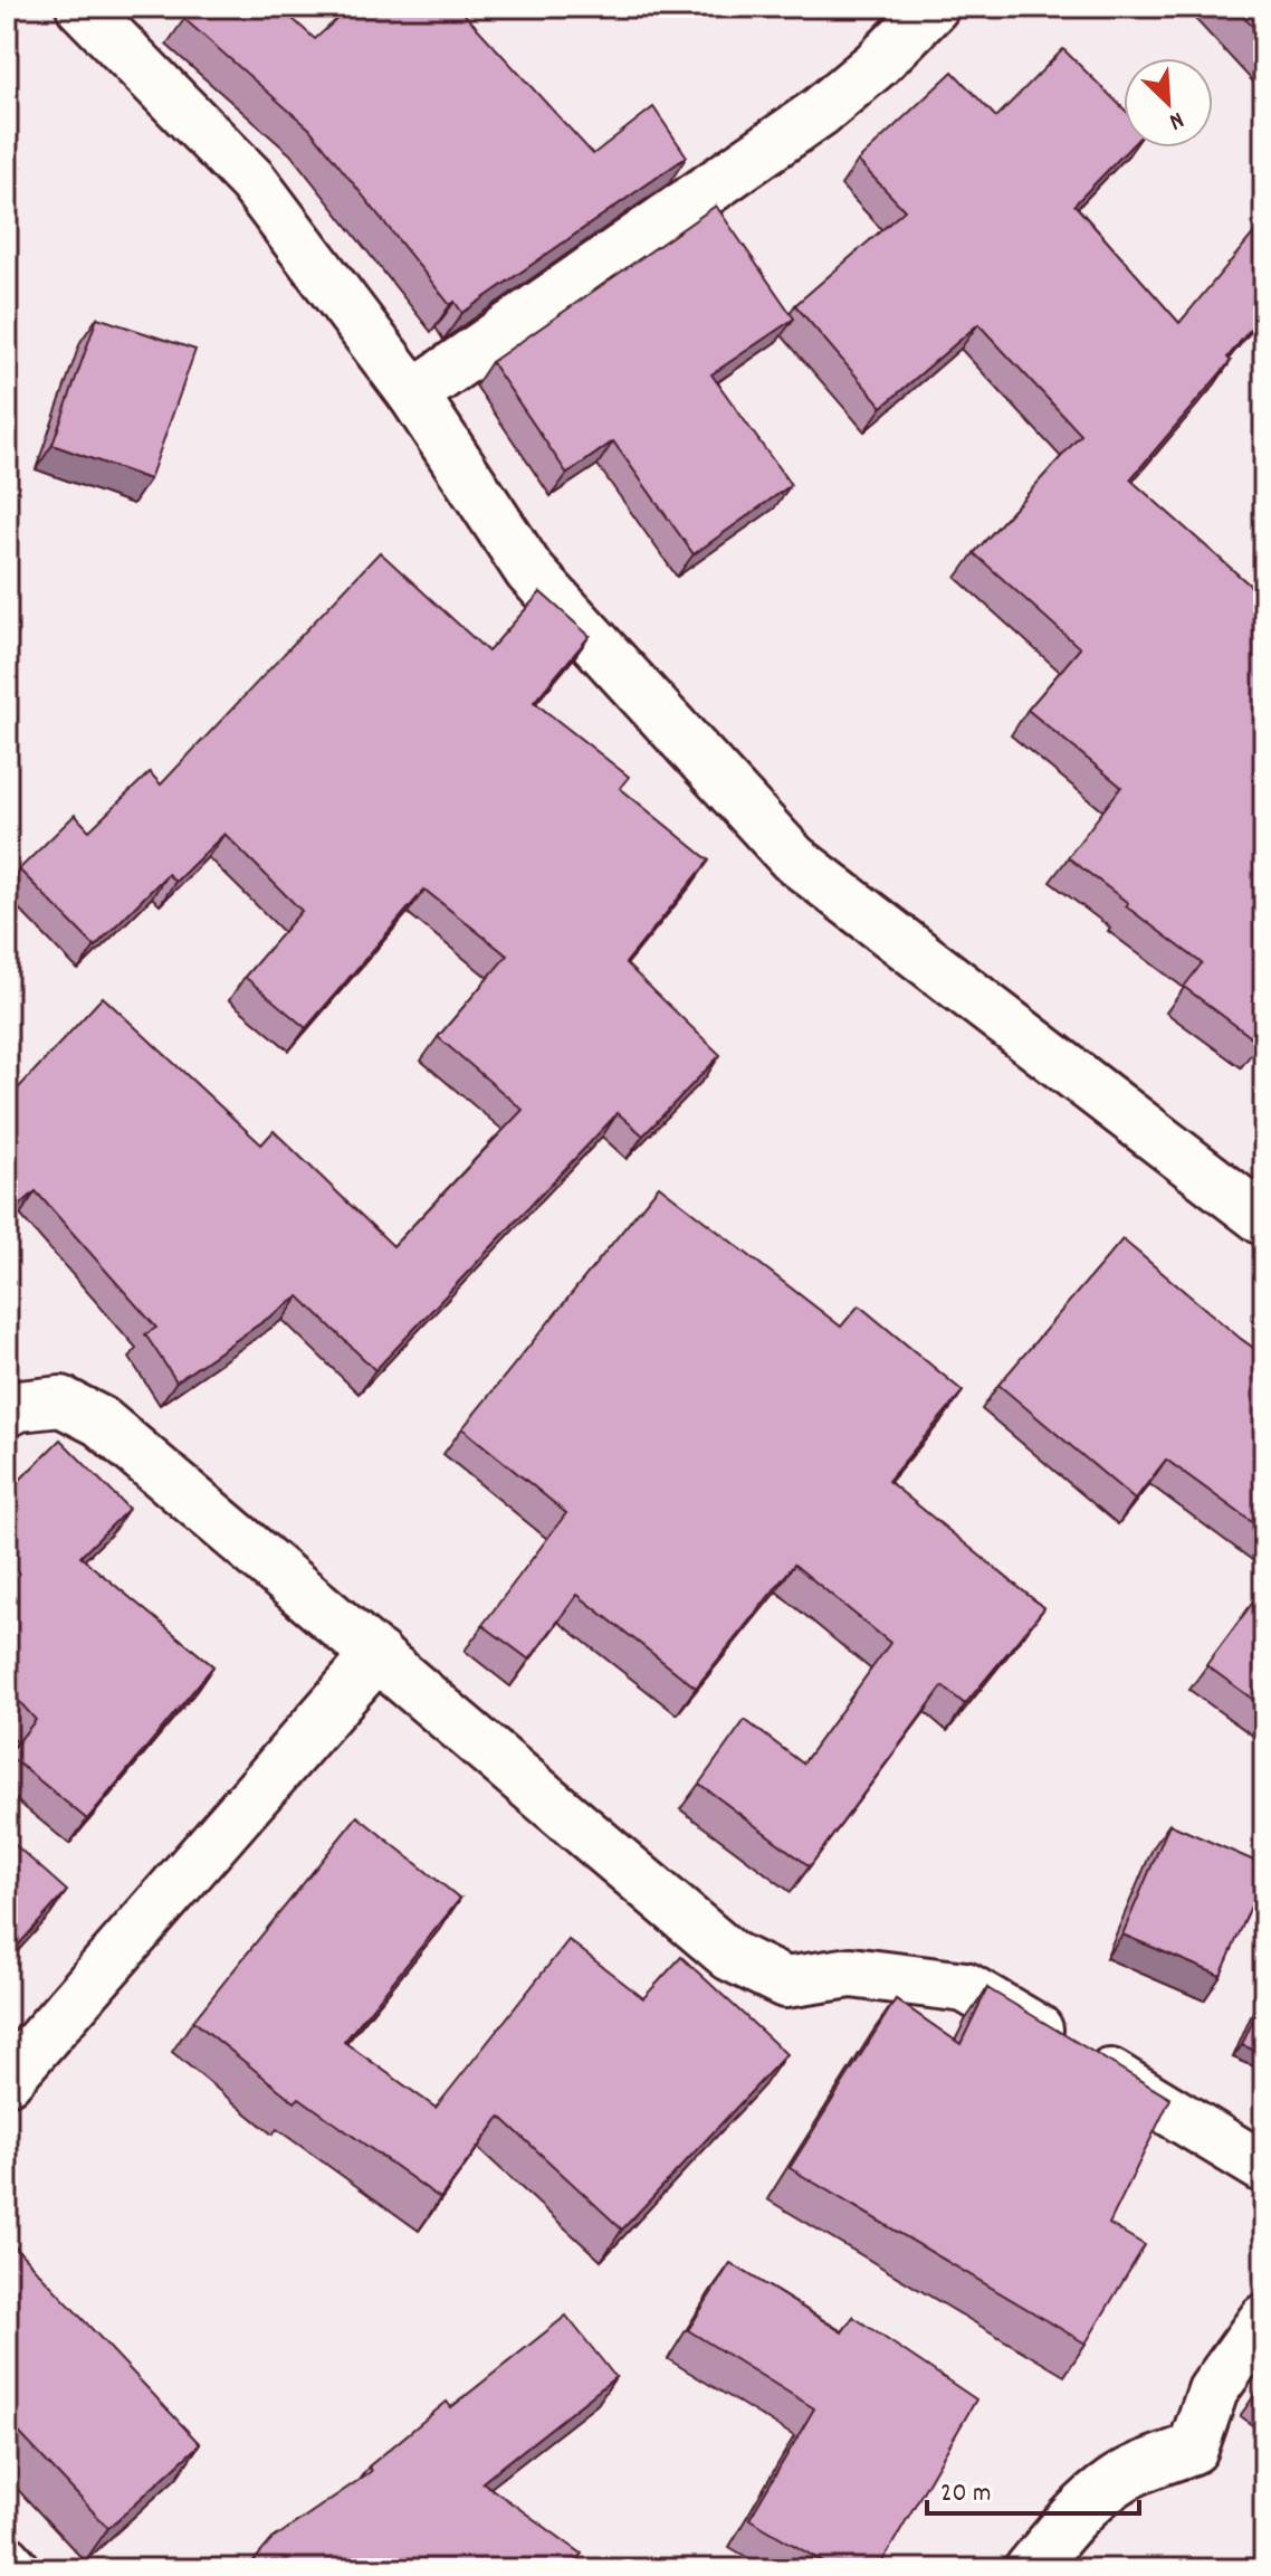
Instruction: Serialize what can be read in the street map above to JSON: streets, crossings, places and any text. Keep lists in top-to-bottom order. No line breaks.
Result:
{"scale_bar":"20 m","north":"bottom right"}
